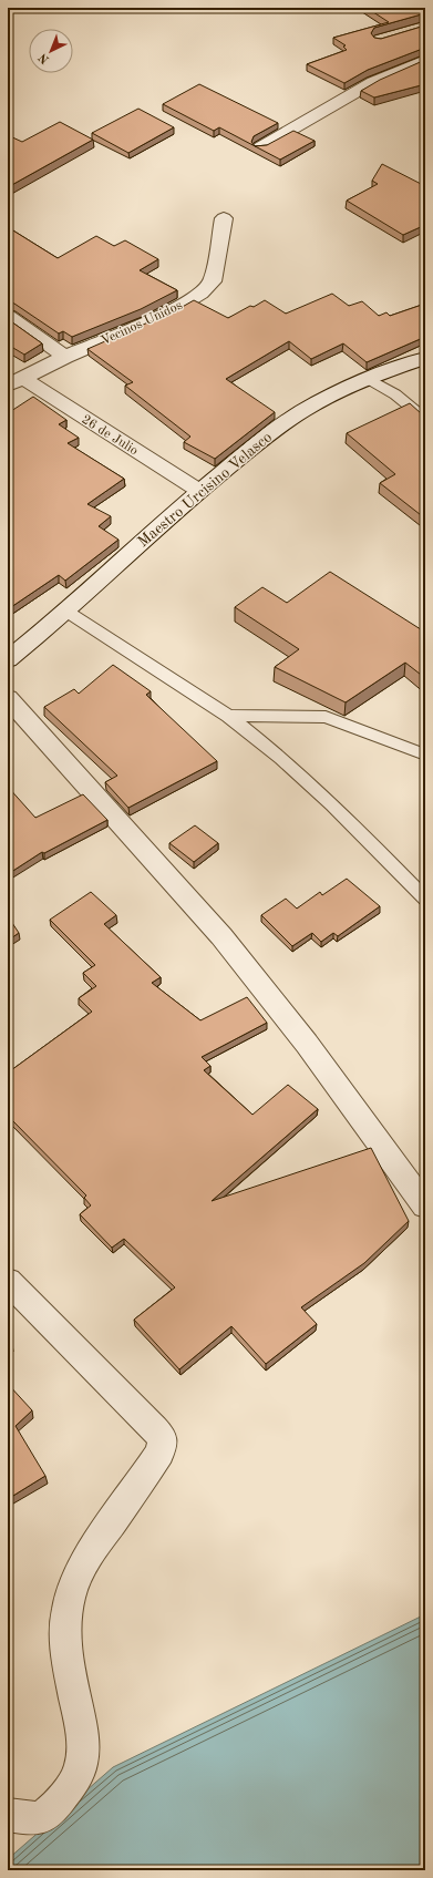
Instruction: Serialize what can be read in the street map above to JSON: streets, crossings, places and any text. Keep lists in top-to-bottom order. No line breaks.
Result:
{"streets":{"street":["Vecinos Unidos","26 de Julio","Maestro Urcisino Velasco"]},"crossings":[["Vecinos Unidos","26 de Julio"],["26 de Julio","Maestro Urcisino Velasco"]],"north":"bottom left"}
